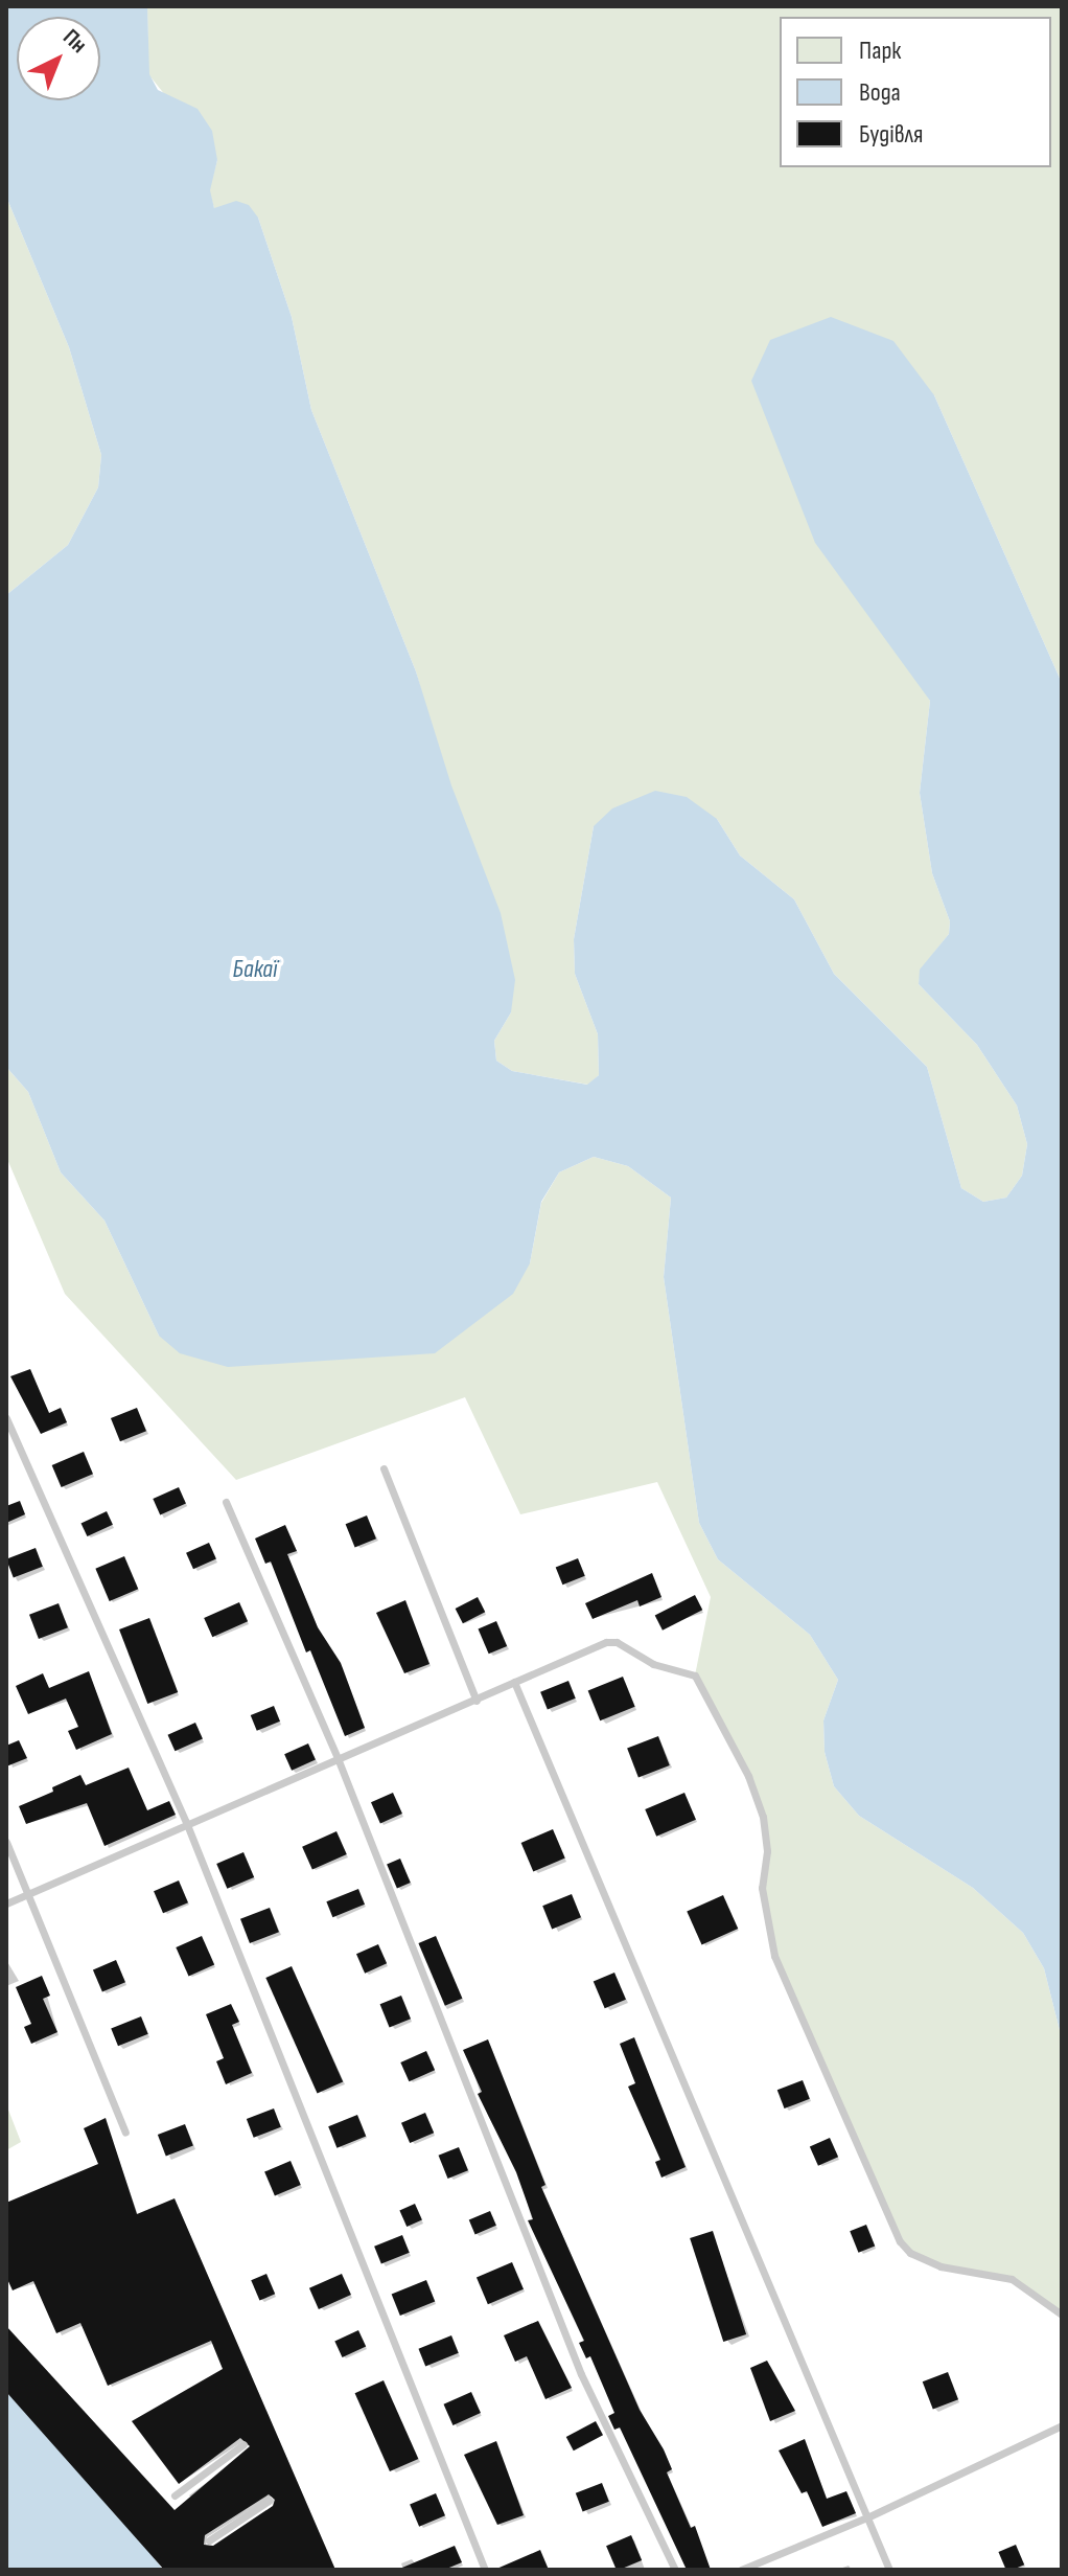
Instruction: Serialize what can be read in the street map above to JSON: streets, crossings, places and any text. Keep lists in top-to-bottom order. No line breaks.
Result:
{"water":["Бакаї"],"legend":["Парк","Вода","Будівля"],"north":"top right"}
